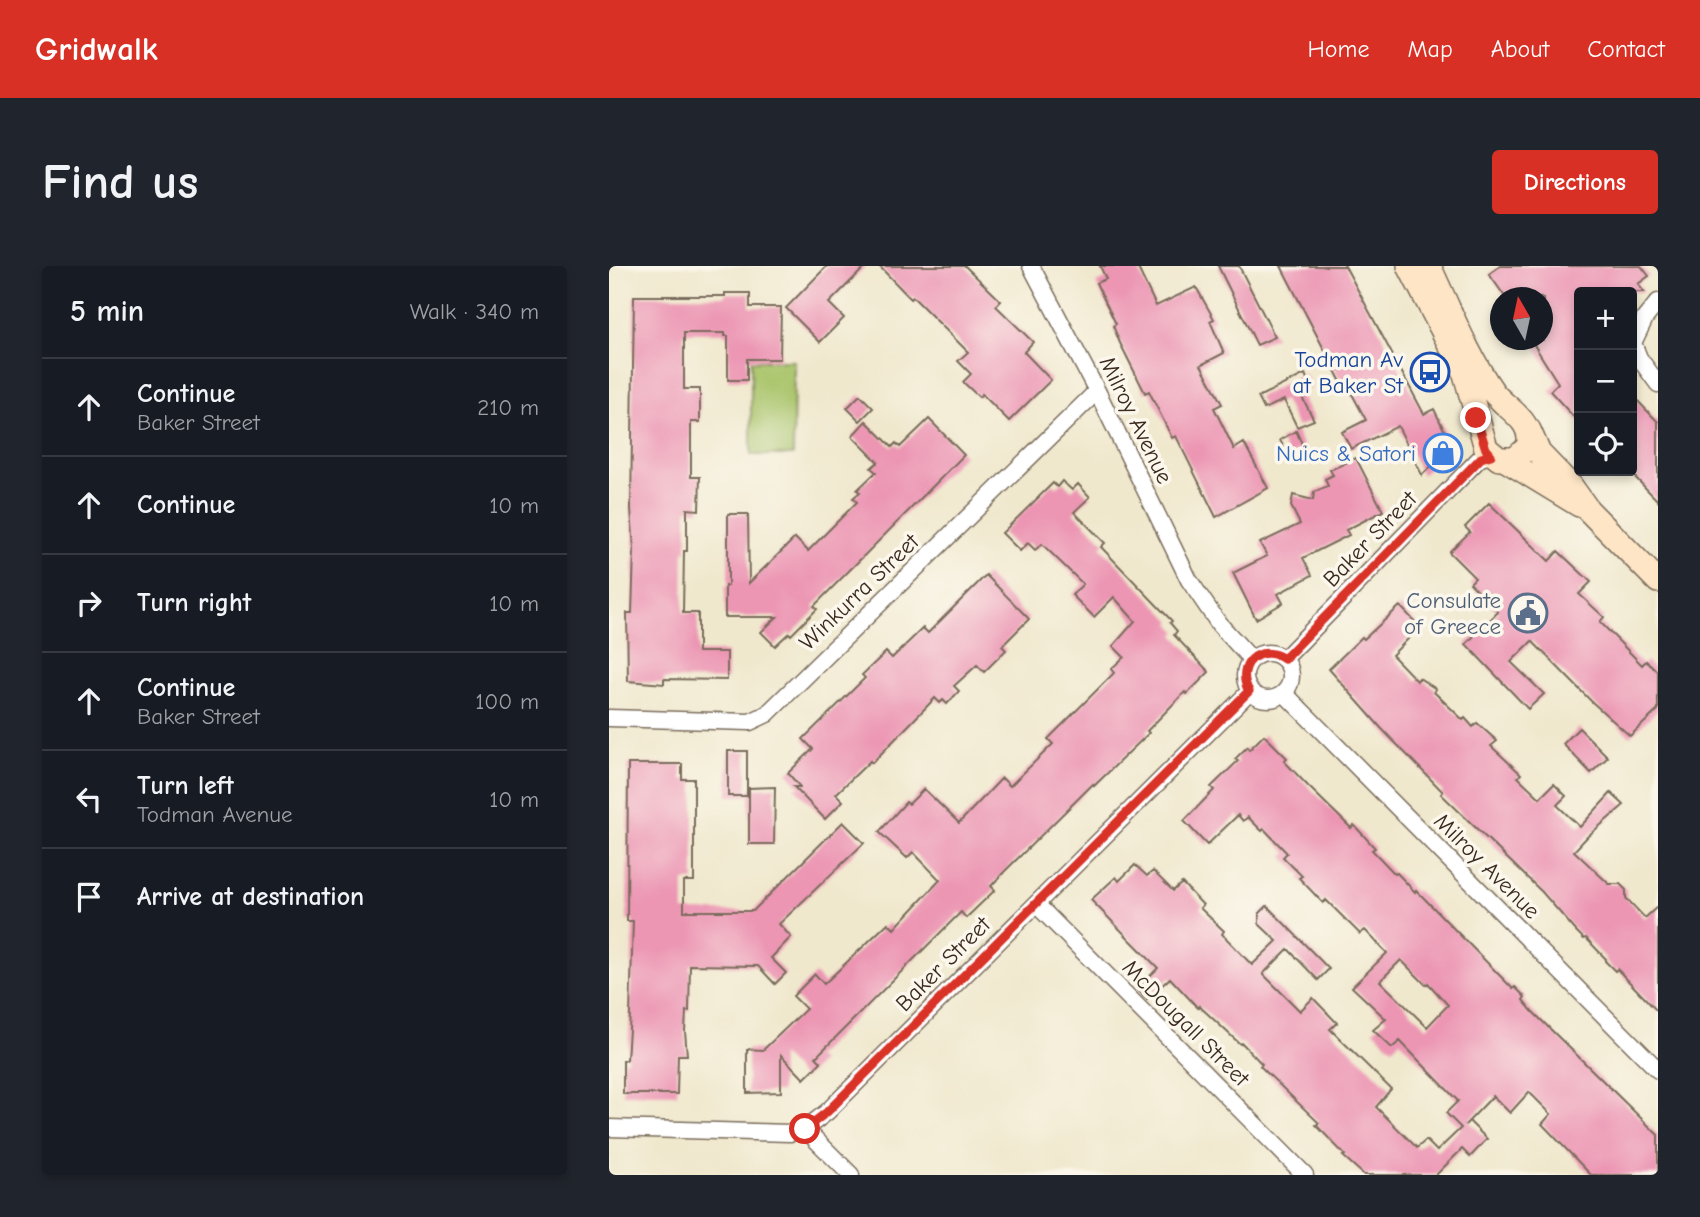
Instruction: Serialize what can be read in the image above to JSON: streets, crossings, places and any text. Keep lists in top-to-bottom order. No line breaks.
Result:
{"streets":{"street":["Milroy Avenue","Baker Street","Winkurra Street","McDougall Street"]},"crossings":[["Milroy Avenue","Baker Street"],["Milroy Avenue","Winkurra Street"],["Baker Street","McDougall Street"]],"places":{"bus stop":["Todman Av at Baker St"],"shop":["Nuics & Satori"],"public building":["Consulate of Greece"]},"north":"top","page":{"header":"Gridwalk","nav":["Home","Map","About","Contact"],"buttons":"Directions","title":"Find us","heading":["5 min","Walk · 340 m"],"map_buttons":["+","−"],"list":[["Continue","Baker Street","210 m"],["Continue","10 m"],["Turn right","10 m"],["Continue","Baker Street","100 m"],["Turn left","Todman Avenue","10 m"],"Arrive at destination"]}}
